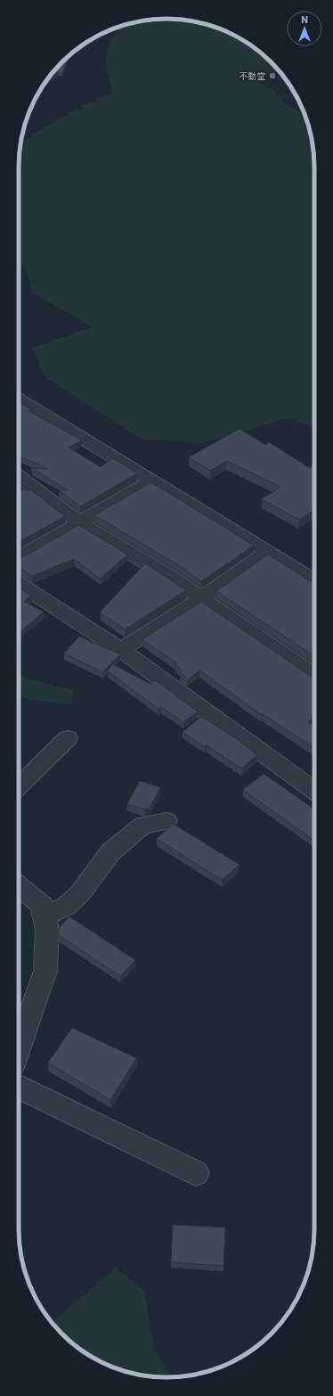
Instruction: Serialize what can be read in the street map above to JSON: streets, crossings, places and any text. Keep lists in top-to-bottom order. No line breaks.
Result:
{"places":["不動堂"],"north":"top"}
